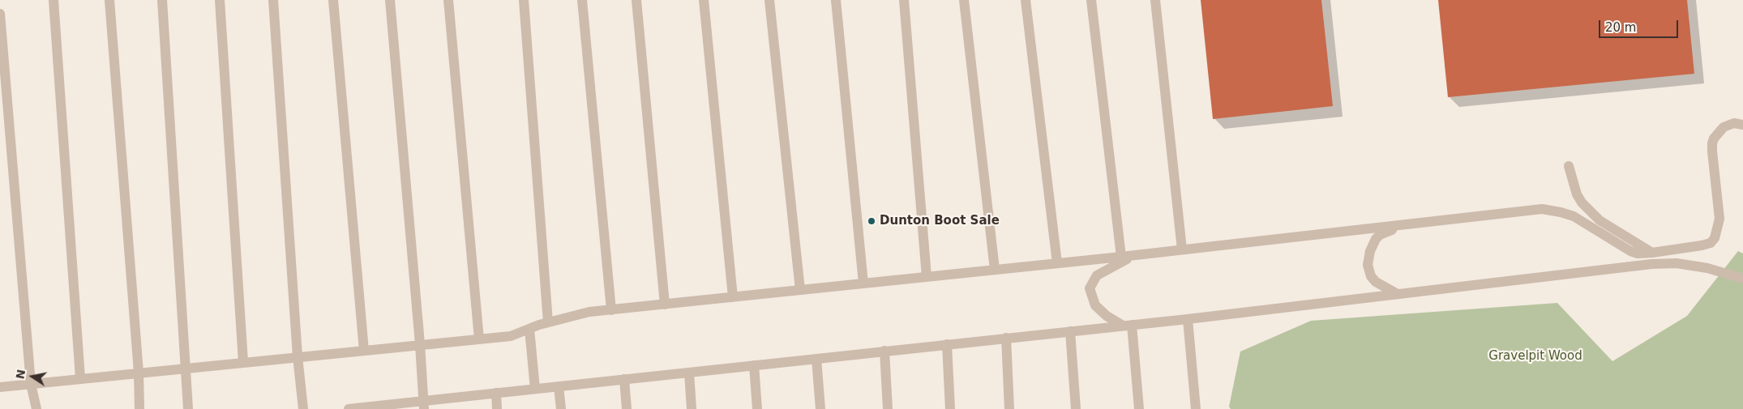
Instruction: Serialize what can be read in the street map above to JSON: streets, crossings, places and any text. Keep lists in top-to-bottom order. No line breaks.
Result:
{"parks":["Gravelpit Wood"],"places":["Dunton Boot Sale"],"scale_bar":"20 m","north":"left"}
